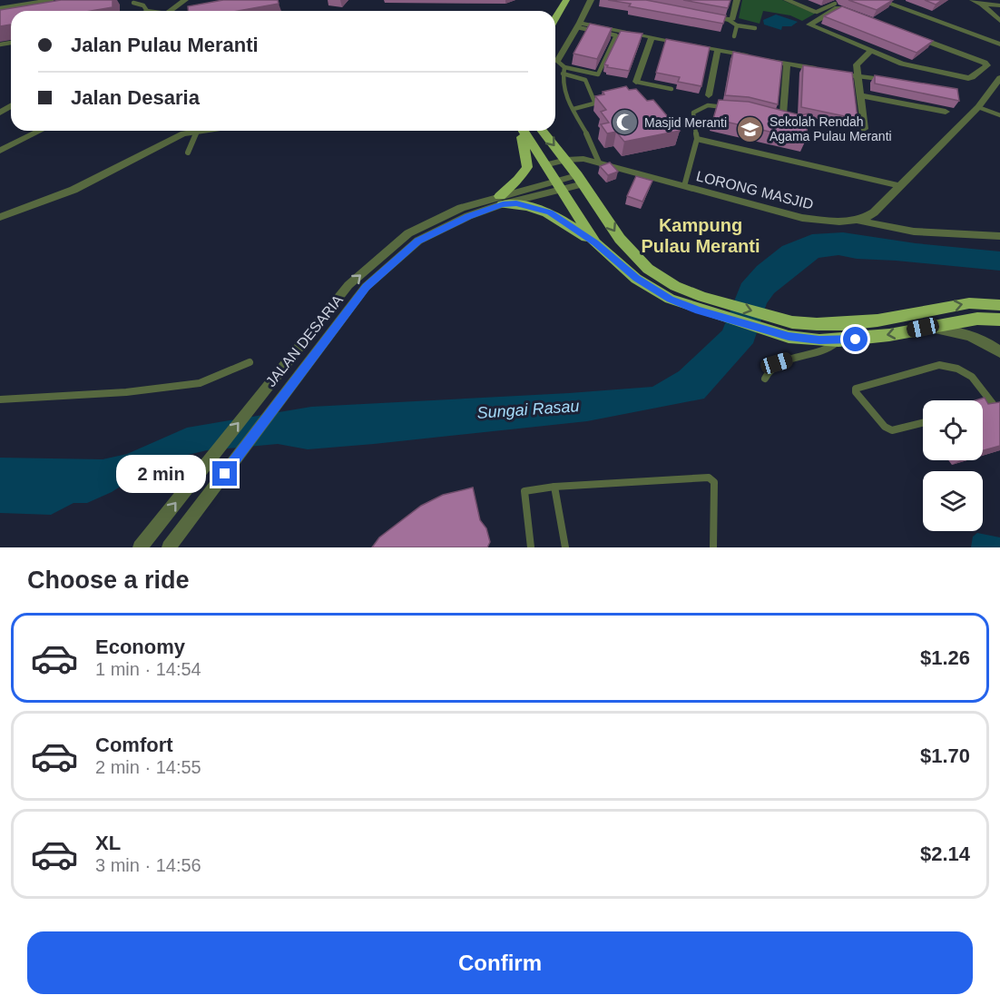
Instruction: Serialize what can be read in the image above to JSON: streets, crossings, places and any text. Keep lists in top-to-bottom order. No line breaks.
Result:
{"streets":{"street":["LORONG MASJID","JALAN DESARIA"]},"districts":["Kampung Pulau Meranti"],"water":["Sungai Rasau"],"places":{"mosque":["Masjid Meranti"],"school or university":["Sekolah Rendah Agama Pulau Meranti"]},"page":{"banner":["Jalan Pulau Meranti","Jalan Desaria"],"bubble":"2 min","heading":"Choose a ride","list":[{"name":"Economy","note":"1 min · 14:54","value":"$1.26"},{"name":"Comfort","note":"2 min · 14:55","value":"$1.70"},{"name":"XL","note":"3 min · 14:56","value":"$2.14"}],"buttons":"Confirm"}}
